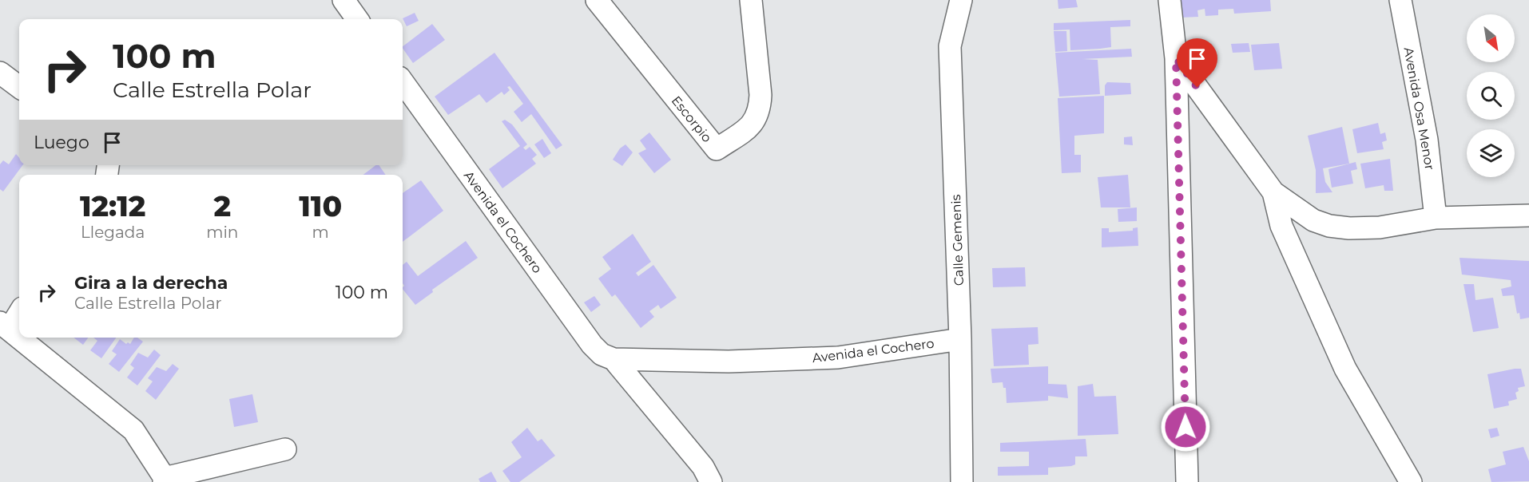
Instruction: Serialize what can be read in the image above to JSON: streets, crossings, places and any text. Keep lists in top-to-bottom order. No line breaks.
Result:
{"streets":{"street":["Avenida Osa Menor","Escorpio","Avenida el Cochero","Calle Gemenis"]},"crossings":[["Avenida el Cochero","Calle Gemenis"]],"north":"bottom right","page":{"turn":["100 m","Calle Estrella Polar"],"then":"Luego","eta":["12:12","Llegada","2","min","110","m"],"list":[{"name":"Gira a la derecha","note":"Calle Estrella Polar","value":"100 m"}]}}
